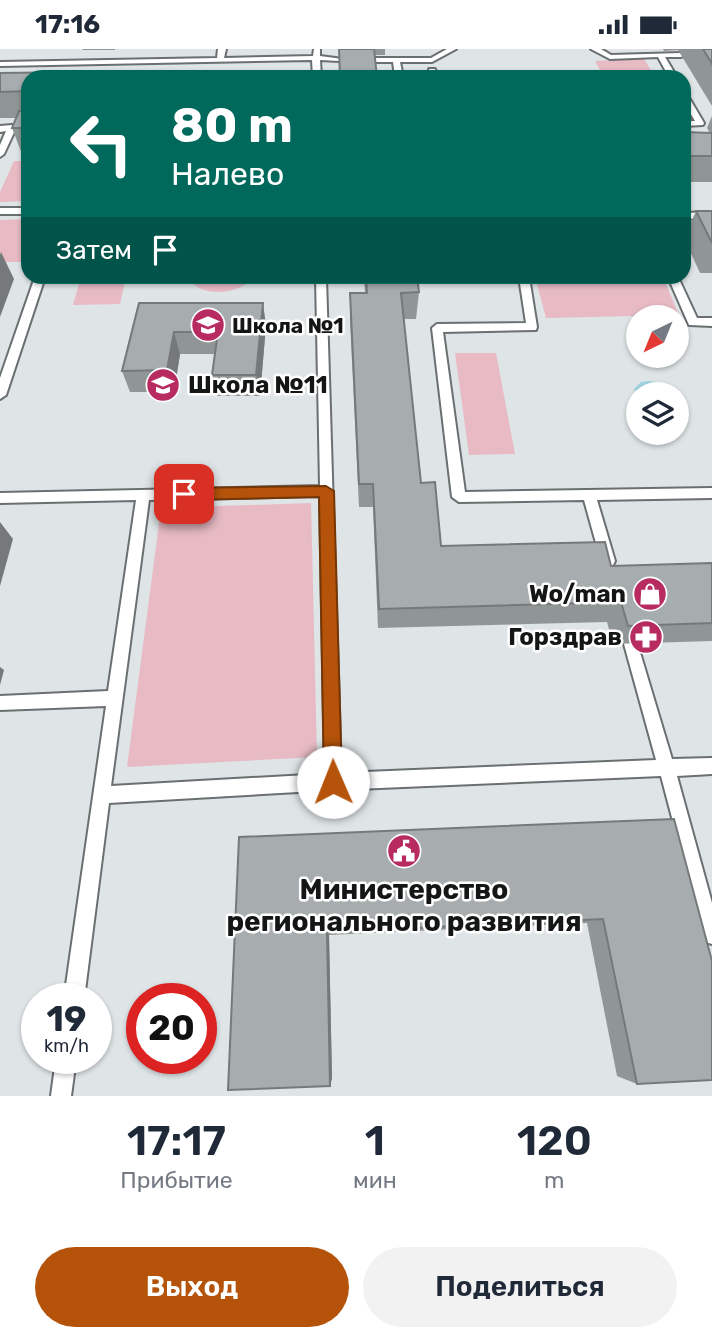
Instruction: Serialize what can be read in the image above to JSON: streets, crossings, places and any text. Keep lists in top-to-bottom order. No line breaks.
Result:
{"places":{"school or university":["Школа №1","Школа №11"],"shop":["Wo/man"],"pharmacy":["Горздрав"],"public building":["Министерство регионального развития"]},"north":"bottom left","page":{"status":"17:16","turn":["80 m","Налево"],"then":"Затем","speed":"19 km/h","limit":"20","eta":["17:17","Прибытие","1","мин","120","m"],"buttons":["Выход","Поделиться"]}}
